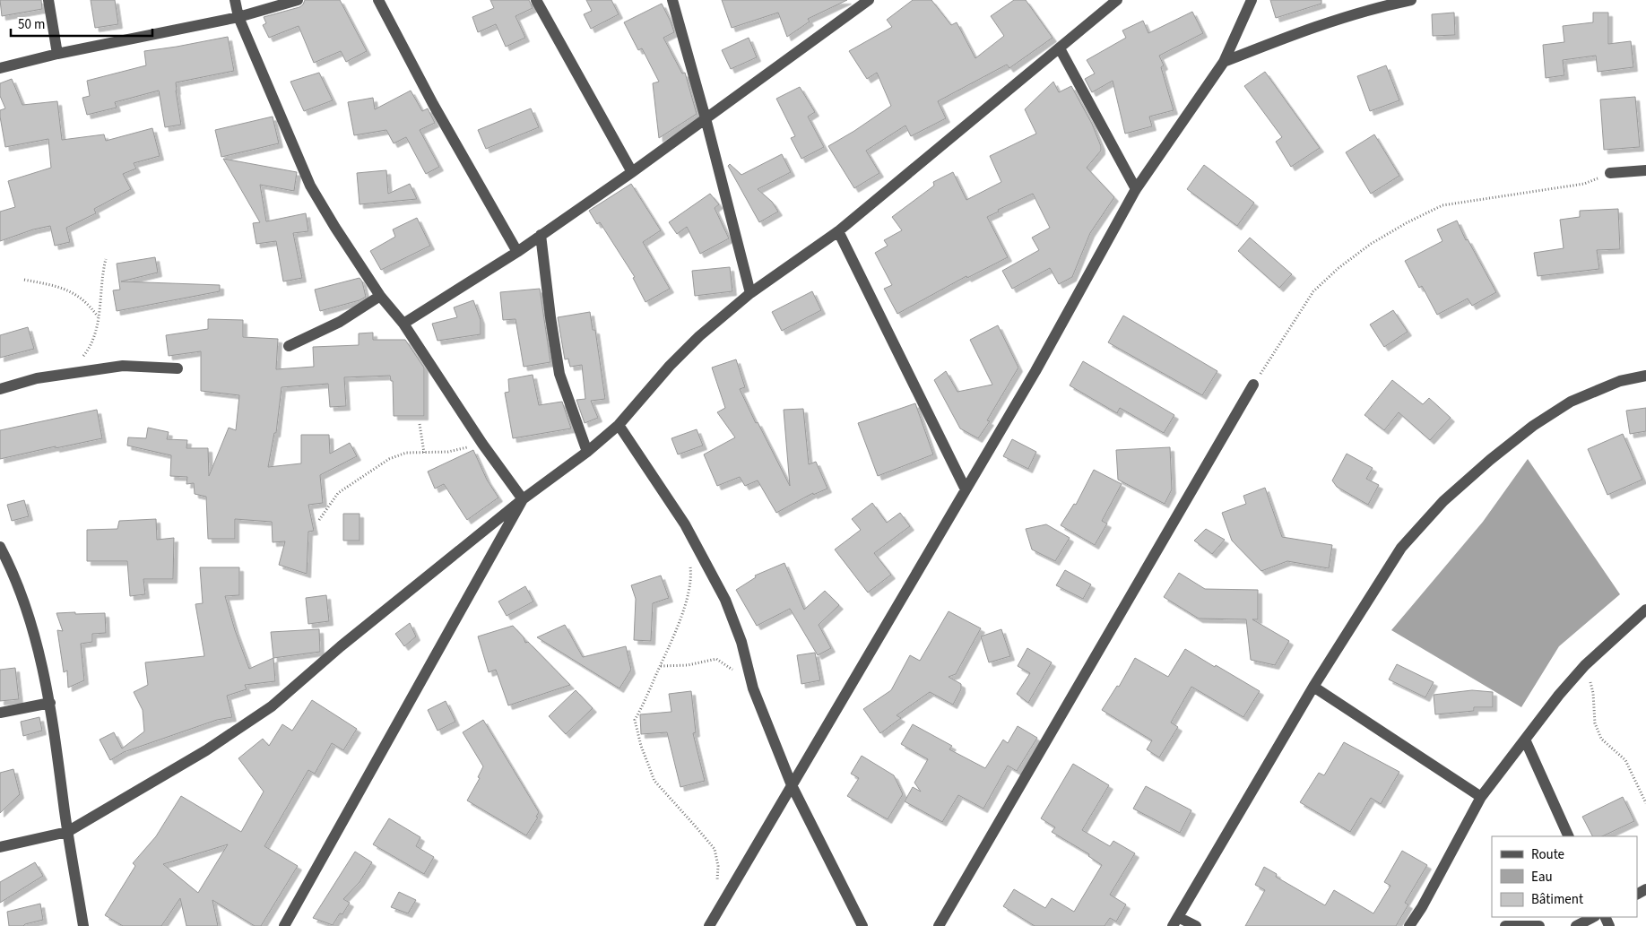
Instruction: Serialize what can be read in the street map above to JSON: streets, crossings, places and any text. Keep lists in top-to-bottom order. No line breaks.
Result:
{"legend":["Route","Eau","Bâtiment"],"scale_bar":"50 m"}
